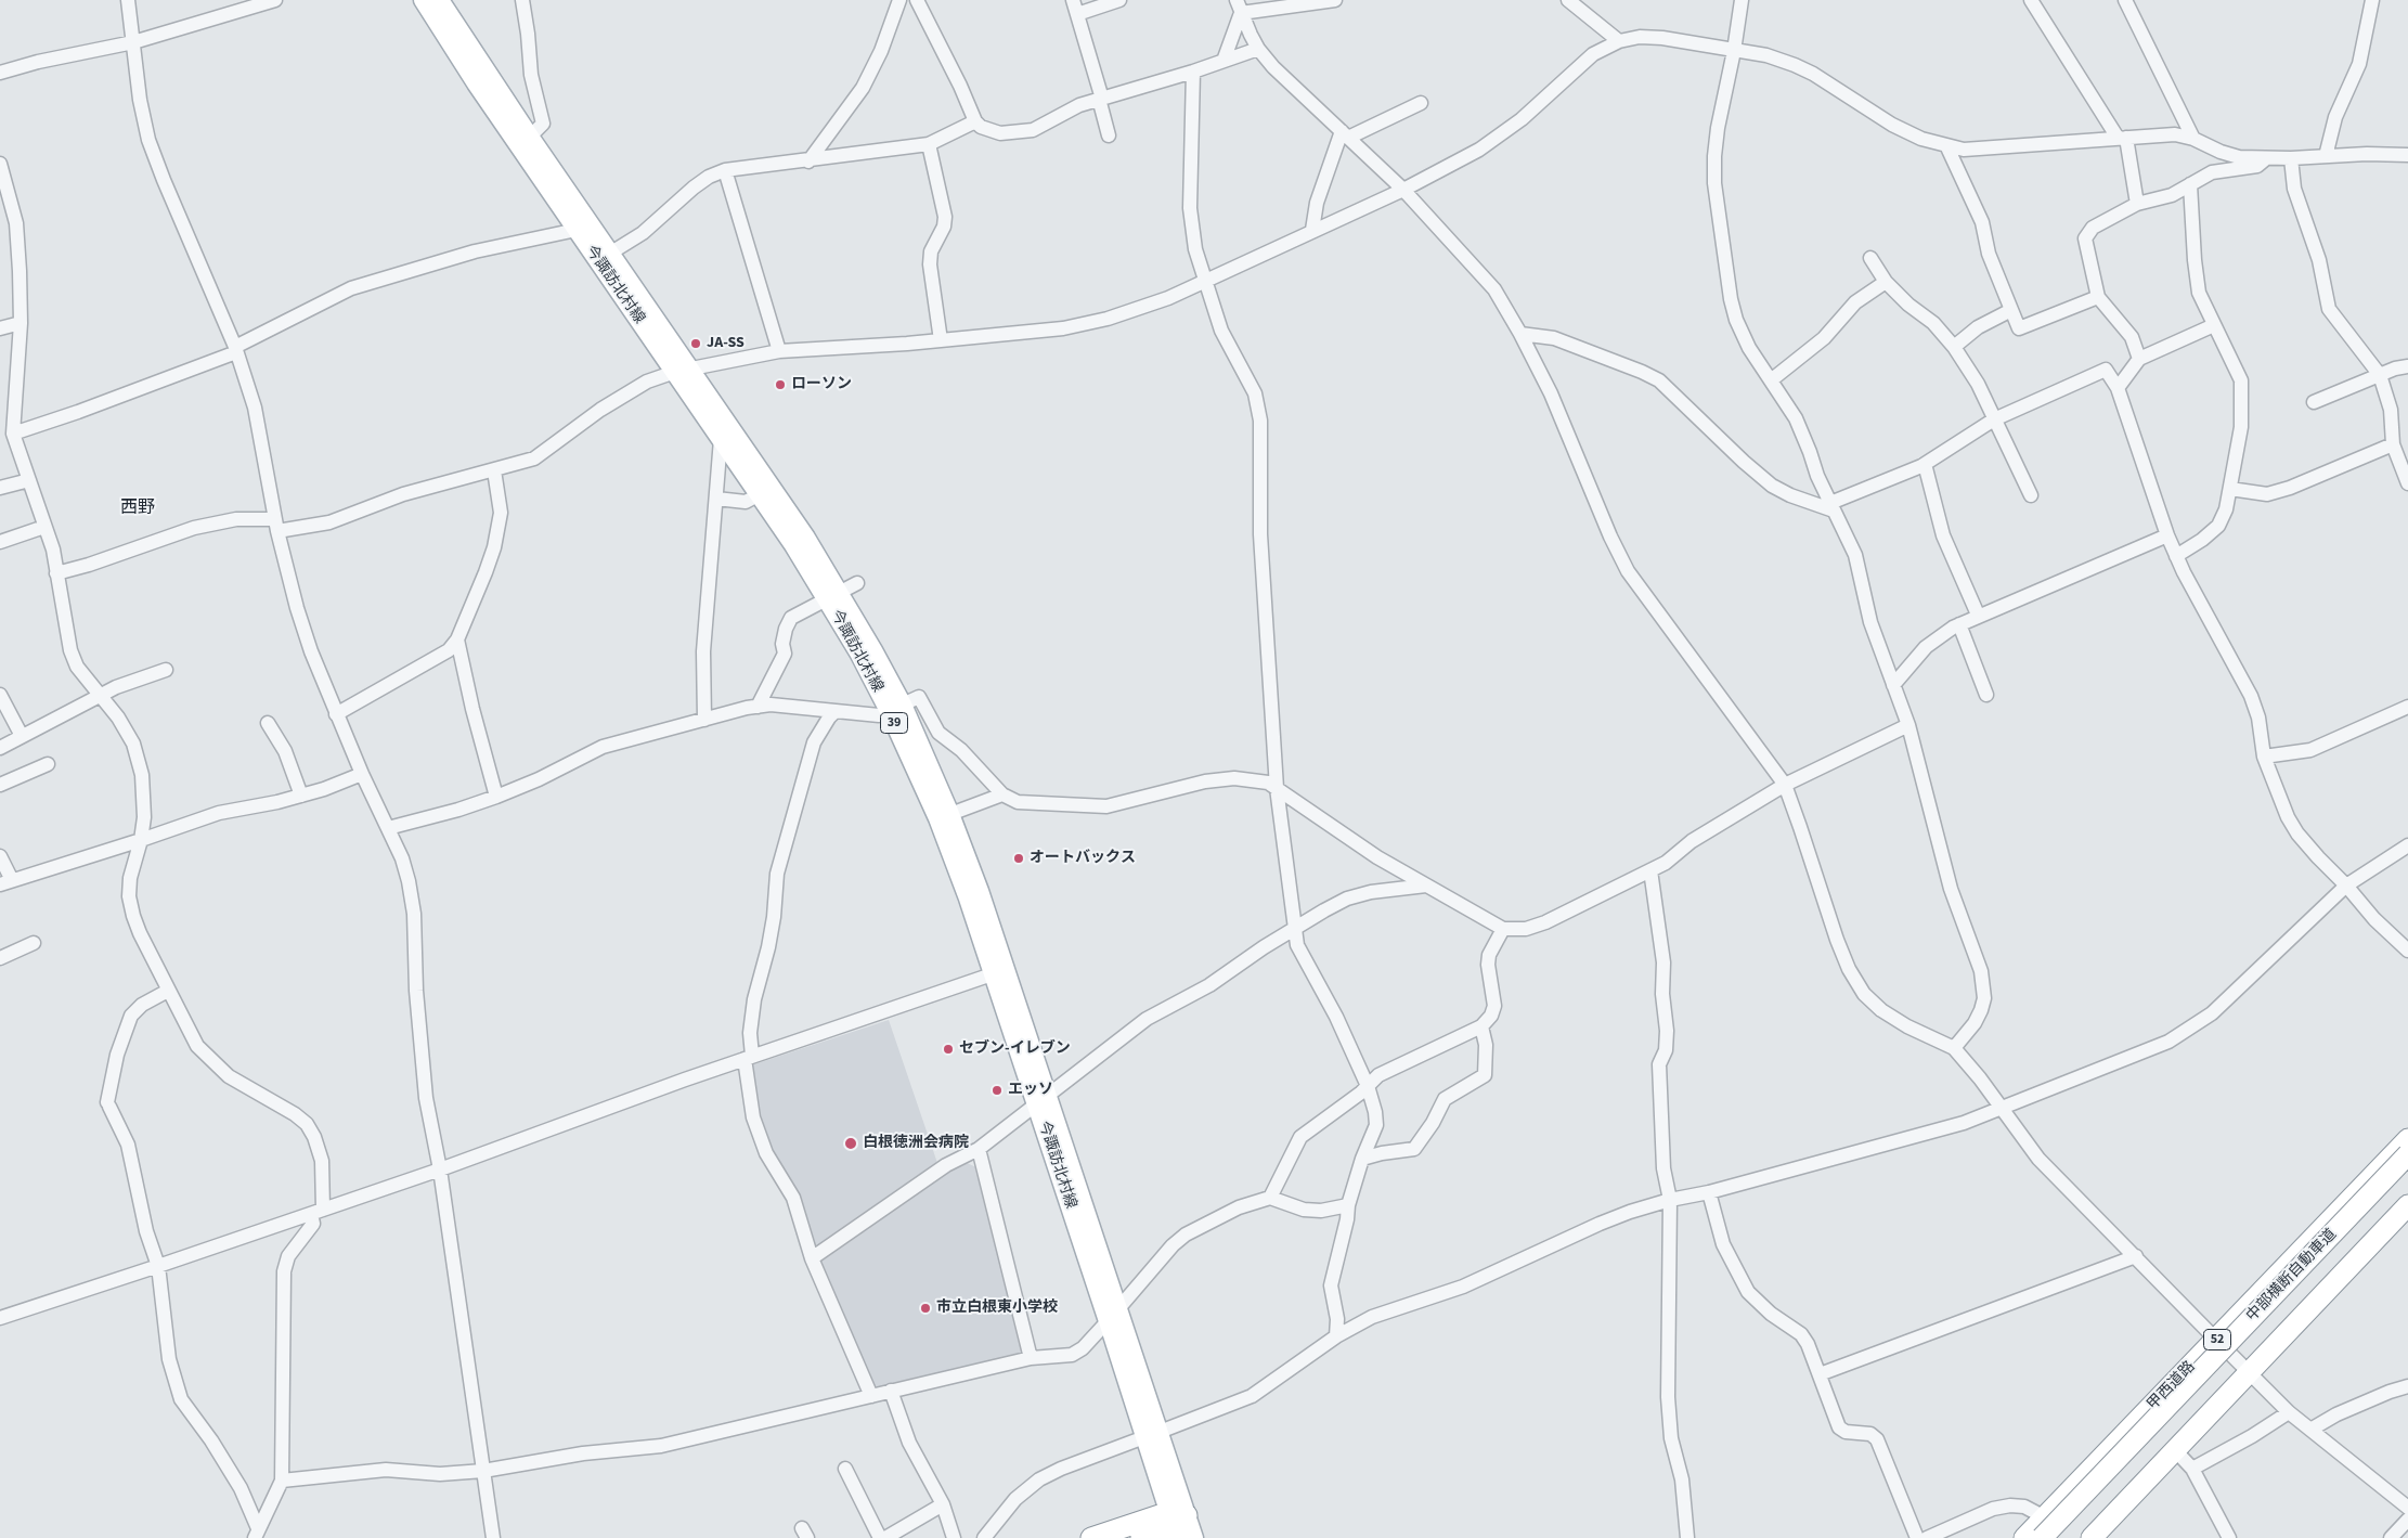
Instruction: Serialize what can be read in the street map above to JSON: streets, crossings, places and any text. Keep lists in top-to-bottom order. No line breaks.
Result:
{"streets":{"highway":["中部横断自動車道","52","甲西道路"],"main road":["今諏訪北村線","39"]},"districts":["西野"],"places":["JA-SS","ローソン","オートバックス","セブン-イレブン","エッソ","白根徳洲会病院","市立白根東小学校"]}
